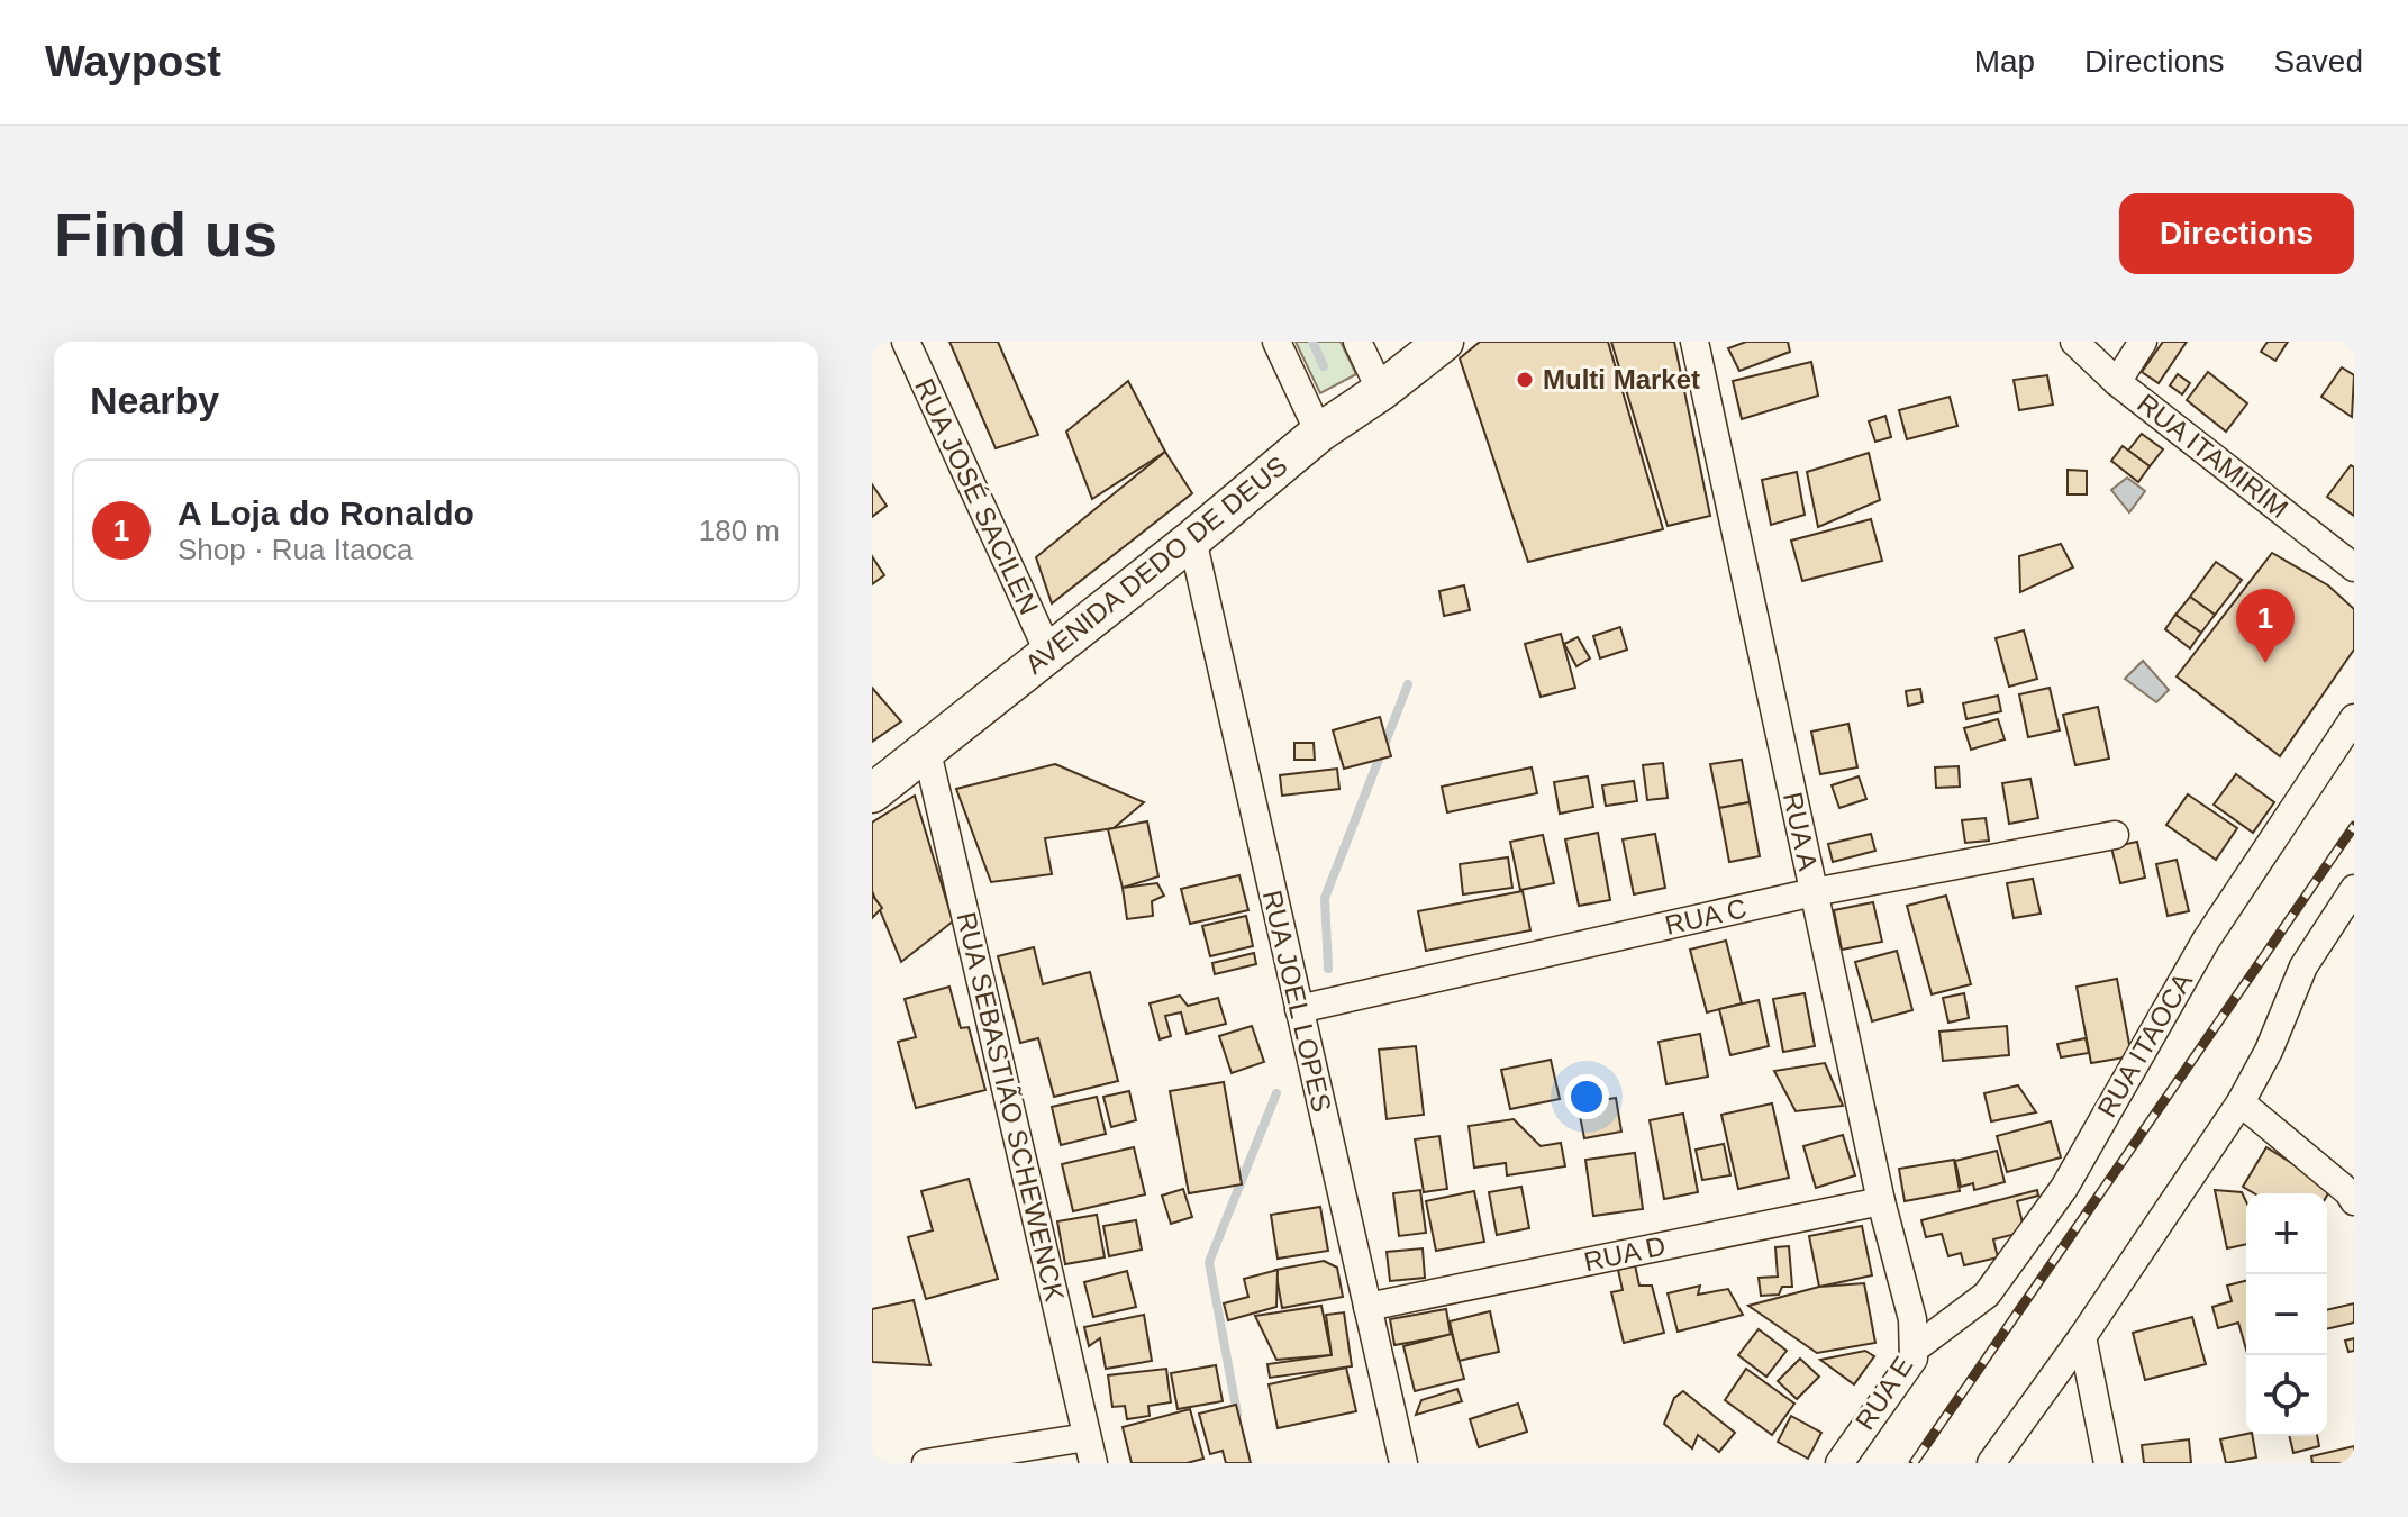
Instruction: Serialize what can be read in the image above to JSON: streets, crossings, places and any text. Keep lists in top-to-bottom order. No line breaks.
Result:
{"streets":{"main road":["AVENIDA DEDO DE DEUS"],"street":["RUA ITAMIRIM","RUA JOSÉ SACILEN","RUA A","RUA C","RUA JOEL LOPES","RUA ITAOCA","RUA SEBASTIÃO SCHEWENCK","RUA D","RUA E"]},"crossings":[["RUA JOSÉ SACILEN","AVENIDA DEDO DE DEUS"],["AVENIDA DEDO DE DEUS","RUA JOEL LOPES"],["AVENIDA DEDO DE DEUS","RUA SEBASTIÃO SCHEWENCK"],["RUA A","RUA C"],["RUA A","RUA D"],["RUA A","RUA E"],["RUA C","RUA JOEL LOPES"],["RUA JOEL LOPES","RUA D"],["RUA ITAOCA","RUA E"]],"places":["Multi Market"],"page":{"header":"Waypost","nav":["Map","Directions","Saved"],"buttons":"Directions","title":"Find us","heading":"Nearby","list":[{"mark":"1","name":"A Loja do Ronaldo","note":"Shop · Rua Itaoca","value":"180 m"}],"pins":"1","map_buttons":["+","−"]}}
